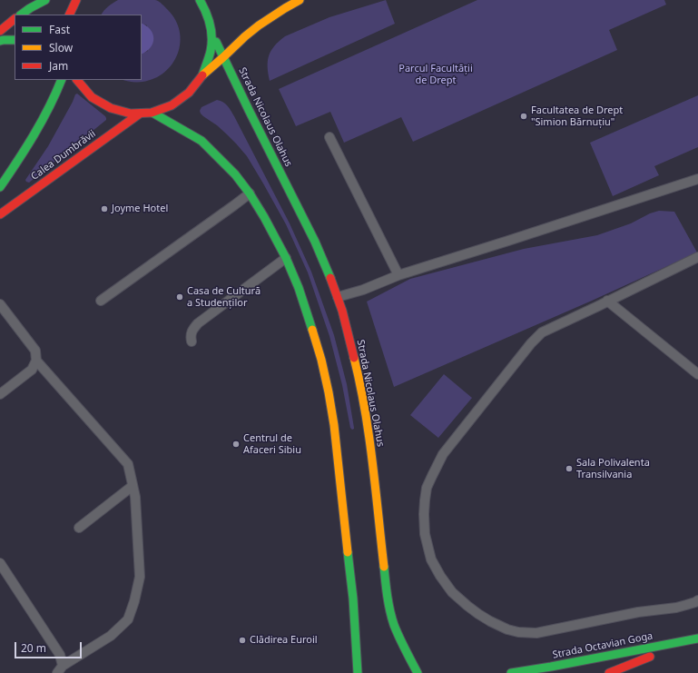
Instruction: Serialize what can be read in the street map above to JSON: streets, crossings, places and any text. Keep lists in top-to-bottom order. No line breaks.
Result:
{"streets":{"main road":["Strada Nicolaus Olahus","Calea Dumbrăvii","Strada Octavian Goga"]},"parks":["Parcul Facultății de Drept"],"places":["Facultatea de Drept \"Simion Bărnuțiu\"","Joyme Hotel","Casa de Cultură a Studenților","Centrul de Afaceri Sibiu","Sala Polivalenta Transilvania","Clădirea Euroil"],"legend":["Fast","Slow","Jam"],"scale_bar":"20 m"}
